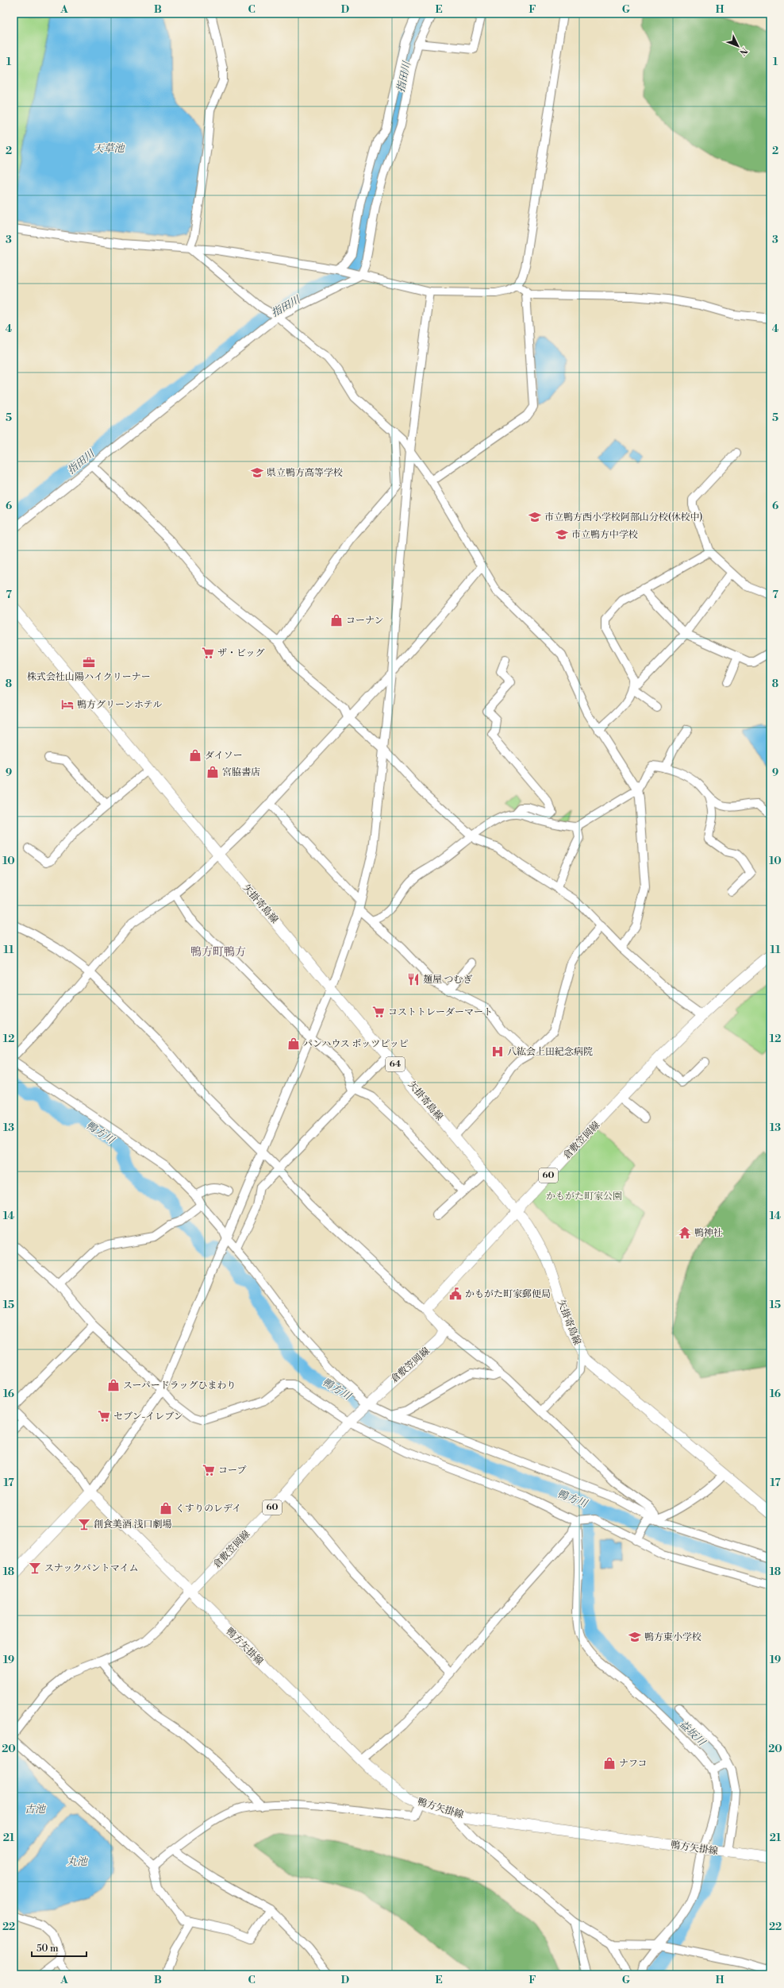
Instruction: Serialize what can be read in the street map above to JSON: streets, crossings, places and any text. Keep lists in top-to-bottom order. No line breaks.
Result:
{"streets":{"main road":["矢掛寄島線","64","倉敷笠岡線","60","鴨方矢掛線"]},"crossings":[["矢掛寄島線","倉敷笠岡線"],["倉敷笠岡線","鴨方矢掛線"]],"districts":["鴨方町鴨方"],"water":["指田川","天草池","鴨方川","益坂川","古池","丸池"],"parks":["かもがた町家公園"],"places":{"school or university":["県立鴨方高等学校","市立鴨方西小学校阿部山分校(休校中)","市立鴨方中学校","鴨方東小学校"],"shop":["コーナン","ダイソー","宮脇書店","パンハウス ポッツピッピ","スーパードラッグひまわり","くすりのレデイ","ナフコ"],"supermarket":["ザ・ビッグ","コストトレーダーマート","セブン-イレブン","コープ"],"office":["株式会社山陽ハイクリーナー"],"hotel":["鴨方グリーンホテル"],"restaurant":["麺屋 つむぎ"],"hospital":["八紘会上田紀念病院"],"temple":["鴨神社"],"public building":["かもがた町家郵便局"],"bar":["創食美酒 浅口劇場","スナックパントマイム"]},"scale_bar":"50 m","north":"bottom right","grid":{"columns":["A","B","C","D","E","F","G","H"],"rows":["1","2","3","4","5","6","7","8","9","10","11","12","13","14","15","16","17","18","19","20","21","22"]}}
